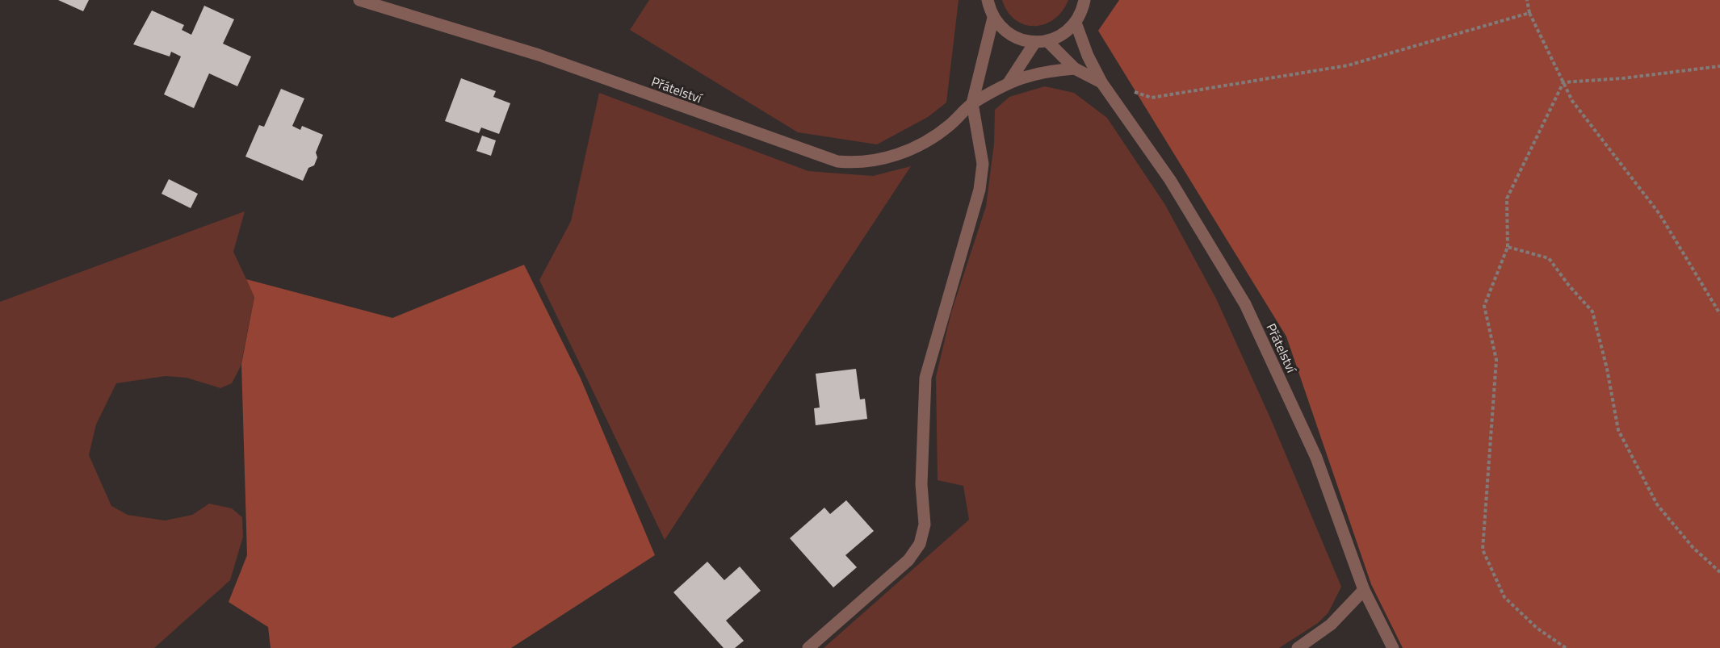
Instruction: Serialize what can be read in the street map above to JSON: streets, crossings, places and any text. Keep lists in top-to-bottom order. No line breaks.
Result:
{"streets":{"street":["Přátelství"]}}
